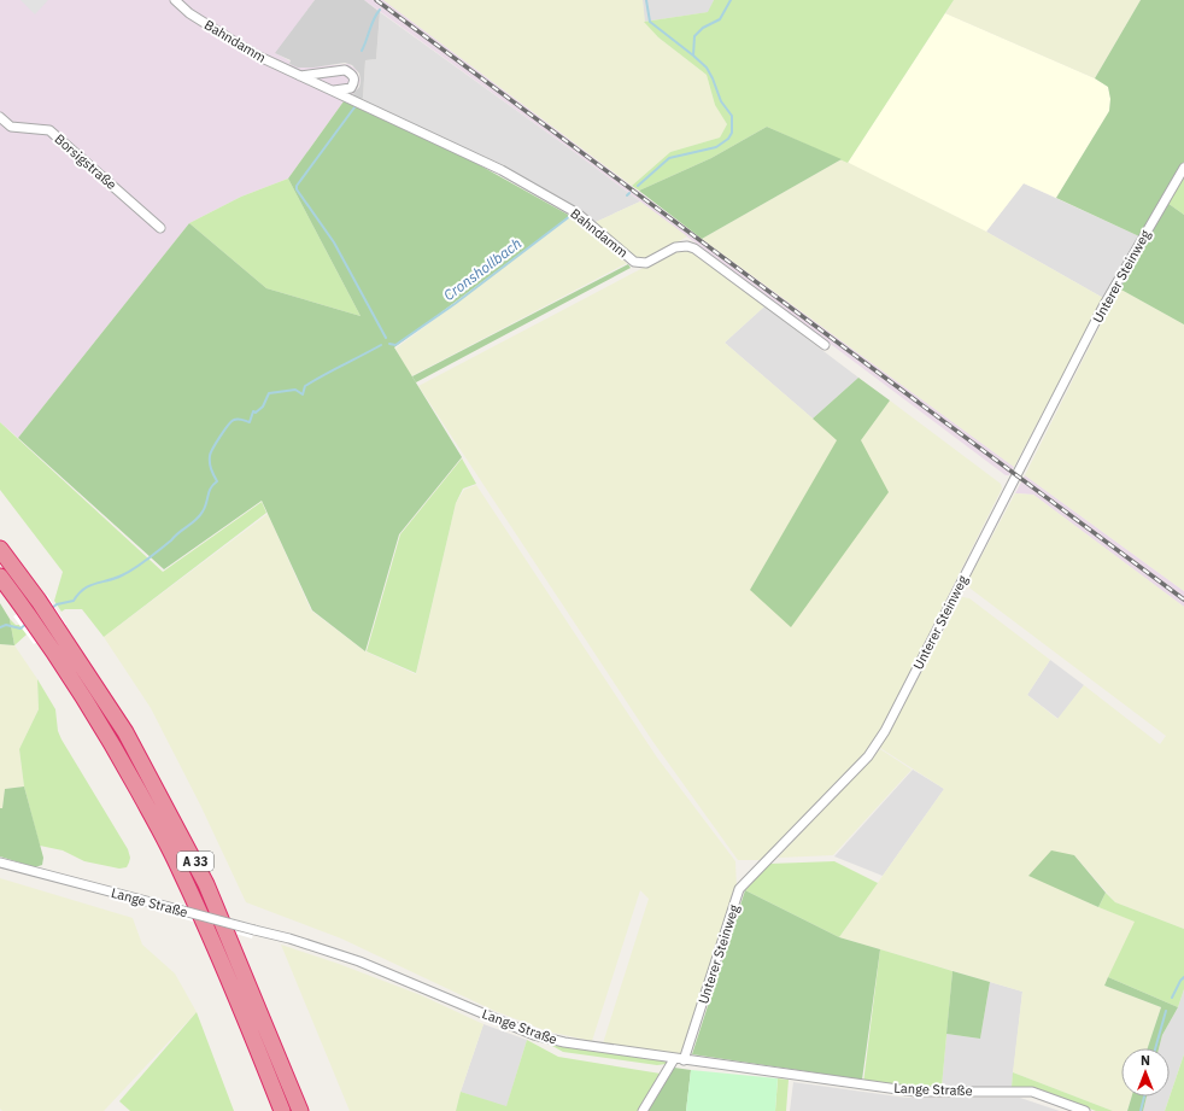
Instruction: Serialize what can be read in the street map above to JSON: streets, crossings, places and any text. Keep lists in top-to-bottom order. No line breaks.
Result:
{"streets":{"highway":["A 33"],"street":["Bahndamm","Borsigstraße","Unterer Steinweg","Lange Straße"]},"crossings":[["Unterer Steinweg","Lange Straße"]],"water":["Cronshollbach"],"north":"top"}
